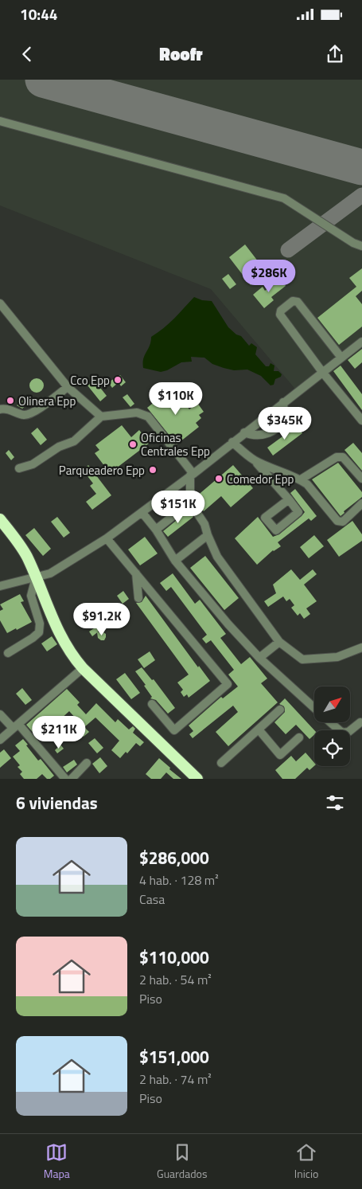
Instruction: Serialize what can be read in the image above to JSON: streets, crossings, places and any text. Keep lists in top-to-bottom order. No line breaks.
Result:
{"places":["Cco Epp","Olinera Epp","Oficinas Centrales Epp","Parqueadero Epp","Comedor Epp"],"north":"top right","page":{"status":"10:44","header":"Roofr","price":["$286K","$110K","$345K","$151K","$91.2K","$211K"],"heading":"6 viviendas","list":[{"name":"$286,000","note":"4 hab. · 128 m² · Casa"},{"name":"$110,000","note":"2 hab. · 54 m² · Piso"},{"name":"$151,000","note":"2 hab. · 74 m² · Piso"}],"tabs":["Mapa","Guardados","Inicio"]}}
